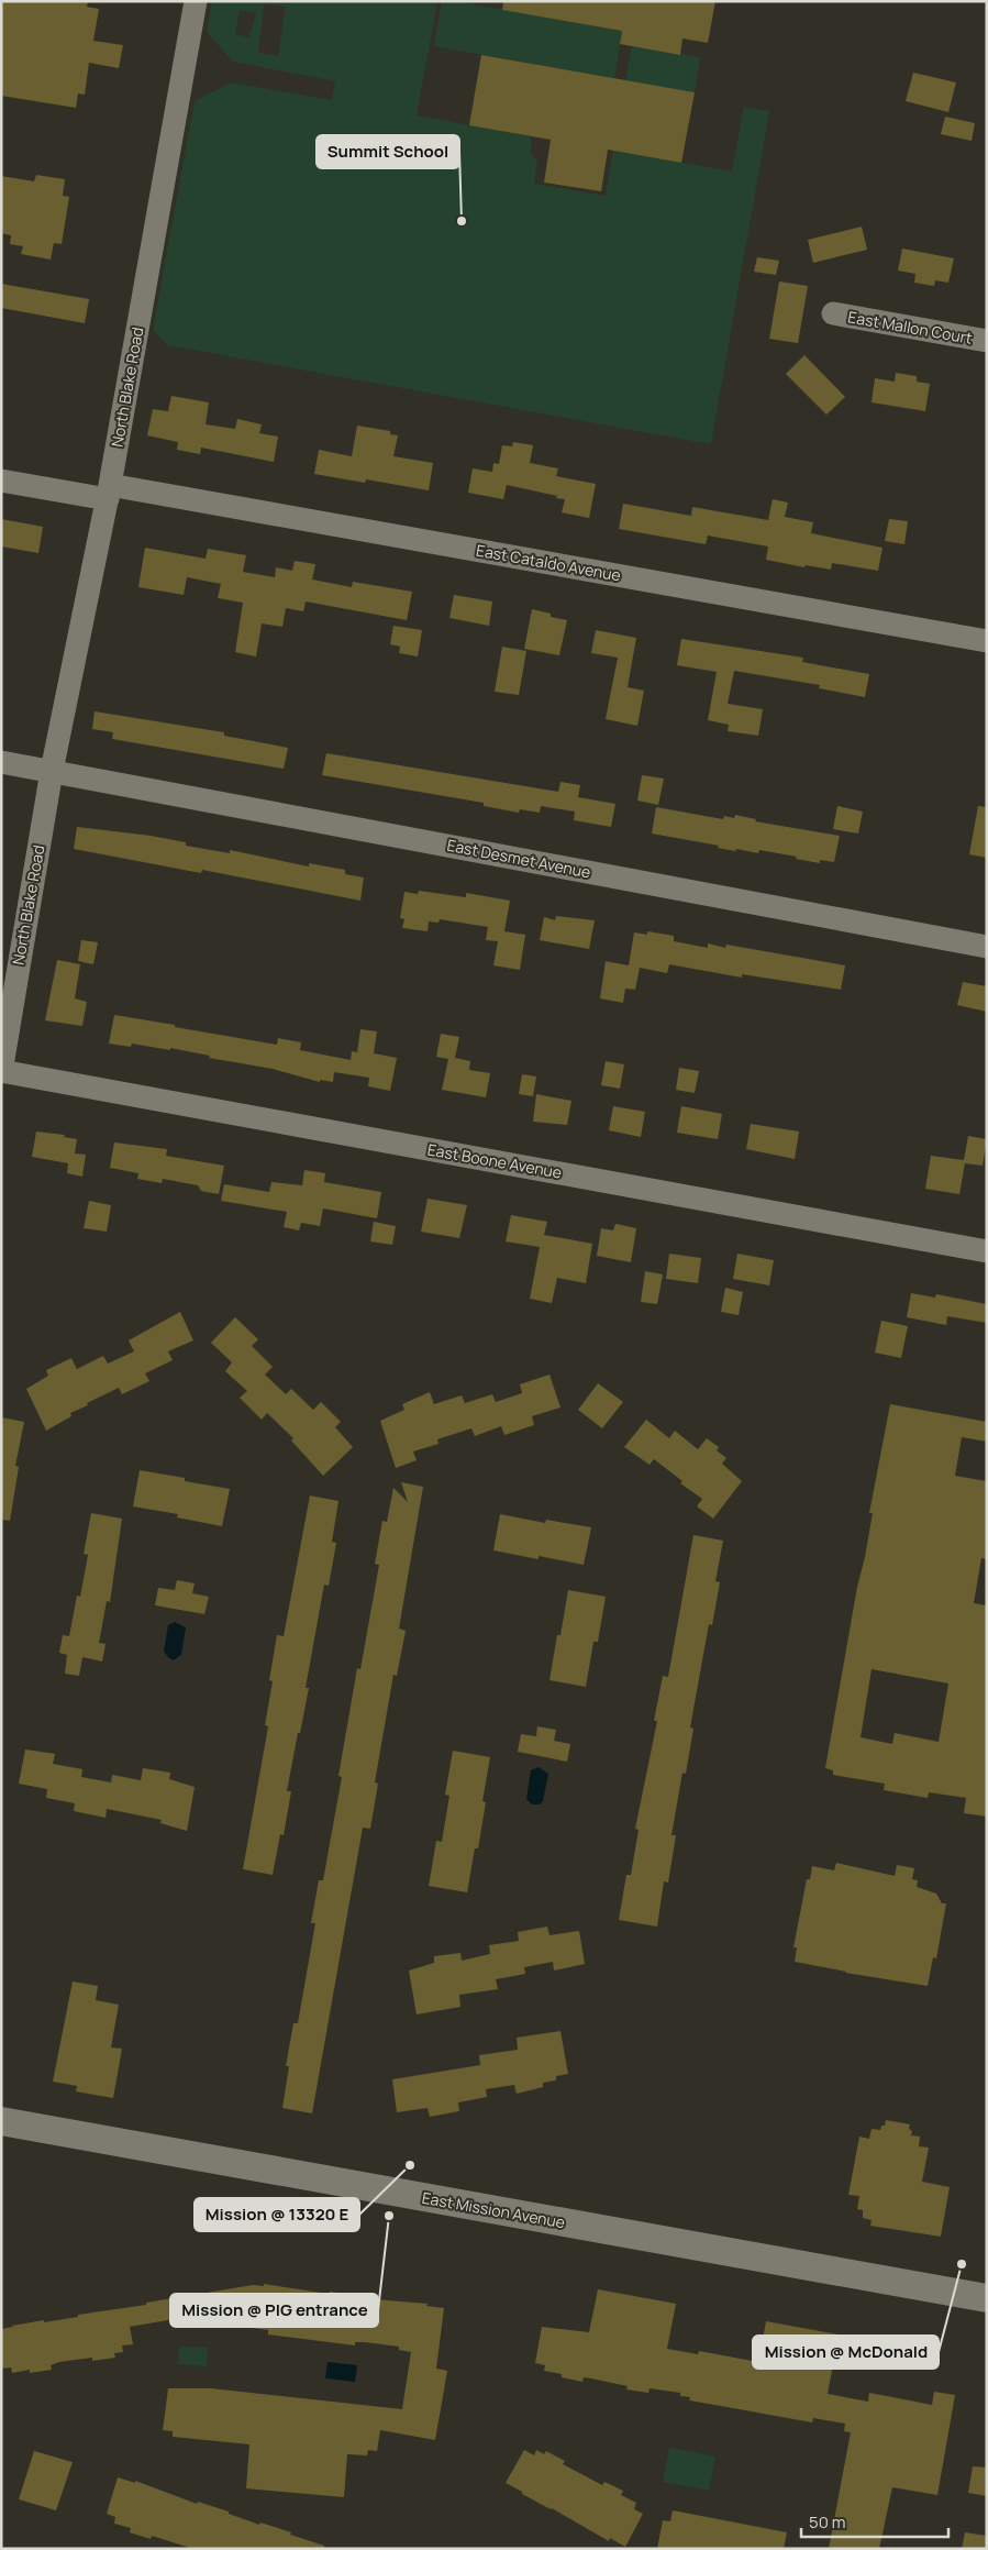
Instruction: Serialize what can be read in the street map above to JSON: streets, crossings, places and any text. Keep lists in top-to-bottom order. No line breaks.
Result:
{"streets":{"street":["East Mallon Court","North Blake Road","East Cataldo Avenue","East Desmet Avenue","East Boone Avenue","East Mission Avenue"]},"crossings":[["North Blake Road","East Cataldo Avenue"],["North Blake Road","East Desmet Avenue"],["North Blake Road","East Boone Avenue"]],"places":["Summit School","Mission @ 13320 E","Mission @ PIG entrance","Mission @ McDonald"],"scale_bar":"50 m"}
